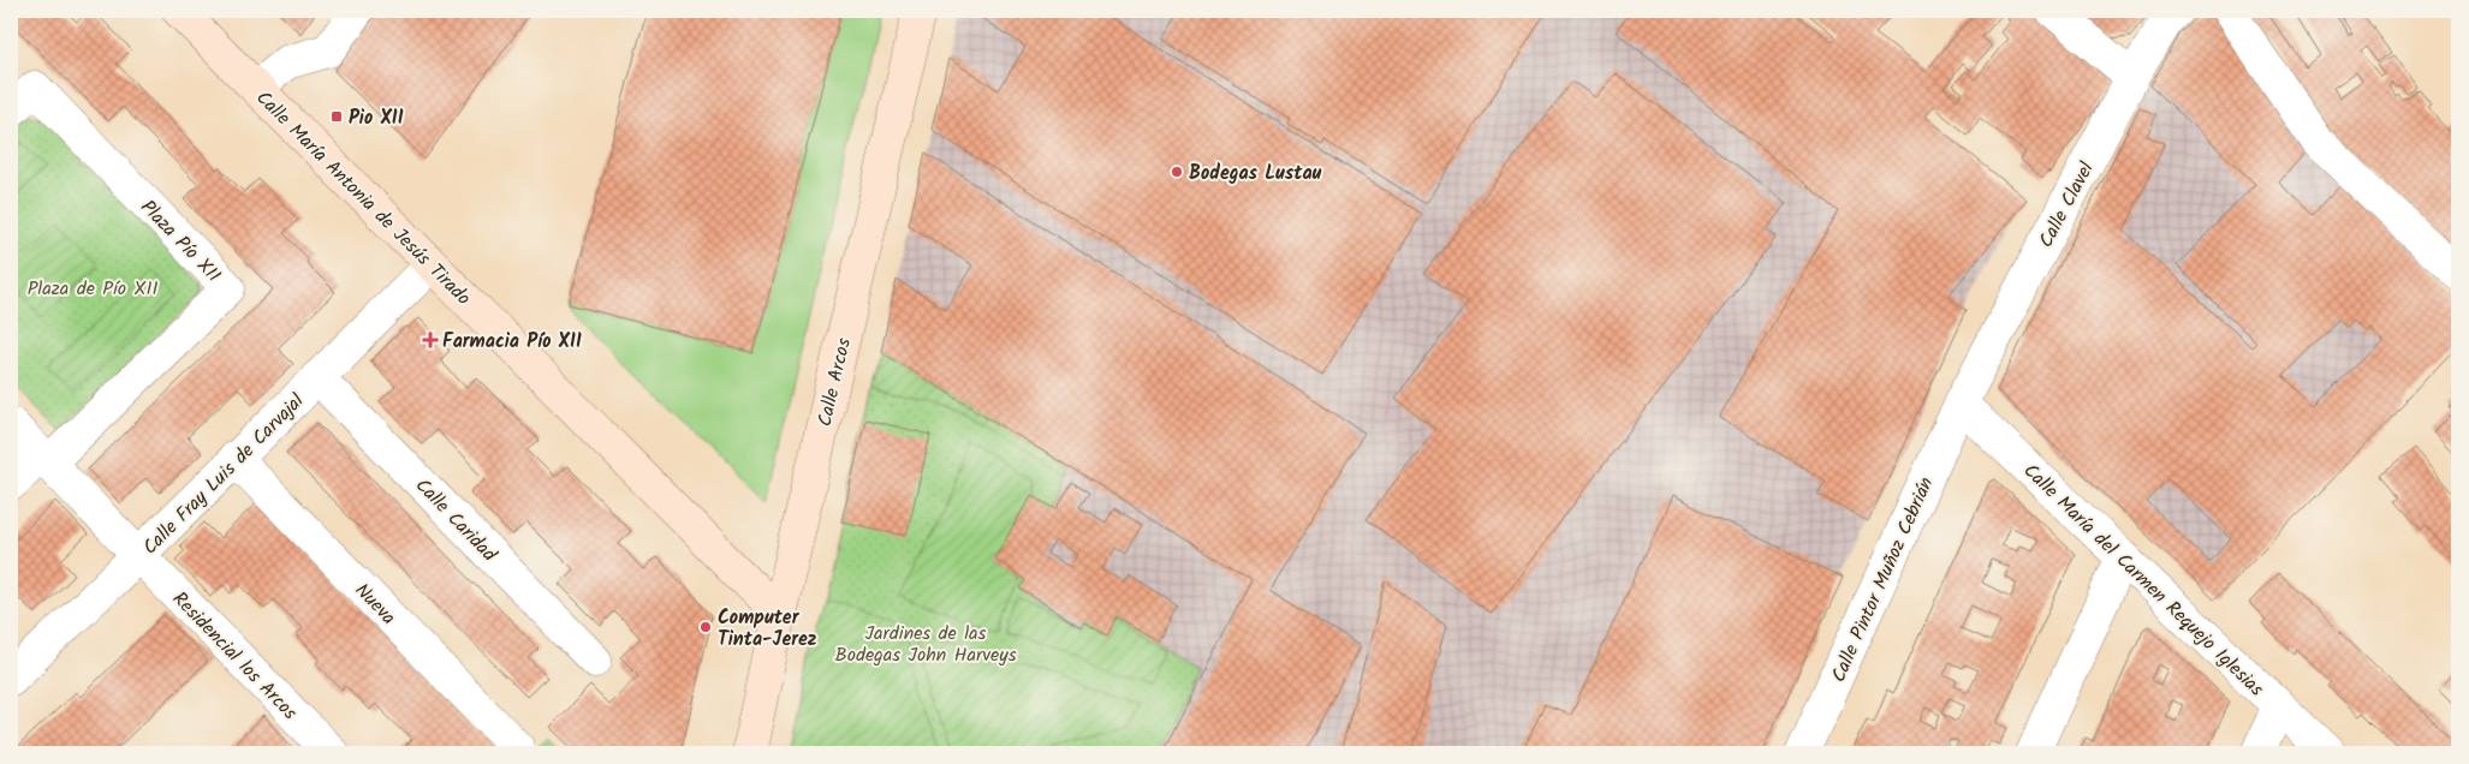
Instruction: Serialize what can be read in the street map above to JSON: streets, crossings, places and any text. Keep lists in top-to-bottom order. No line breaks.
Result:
{"streets":{"street":["Calle María Antonia de Jesús Tirado","Calle Clavel","Plaza Pío XII","Calle Arcos","Calle Fray Luis de Carvajal","Calle Caridad","Calle Pintor Muñoz Cebrián","Calle María del Carmen Requejo Iglesias","Nueva","Residencial los Arcos"]},"crossings":[["Calle María Antonia de Jesús Tirado","Calle Arcos"],["Calle María Antonia de Jesús Tirado","Calle Fray Luis de Carvajal"],["Calle Clavel","Calle Pintor Muñoz Cebrián"],["Calle Clavel","Calle María del Carmen Requejo Iglesias"],["Plaza Pío XII","Residencial los Arcos"],["Calle Fray Luis de Carvajal","Calle Caridad"],["Calle Fray Luis de Carvajal","Nueva"],["Calle Fray Luis de Carvajal","Residencial los Arcos"],["Calle Pintor Muñoz Cebrián","Calle María del Carmen Requejo Iglesias"]],"parks":["Plaza de Pío XII","Jardines de las Bodegas John Harveys"],"places":{"transit":["Pio XII"],"other":["Bodegas Lustau","Computer Tinta-Jerez"],"health":["Farmacia Pío XII"]}}
